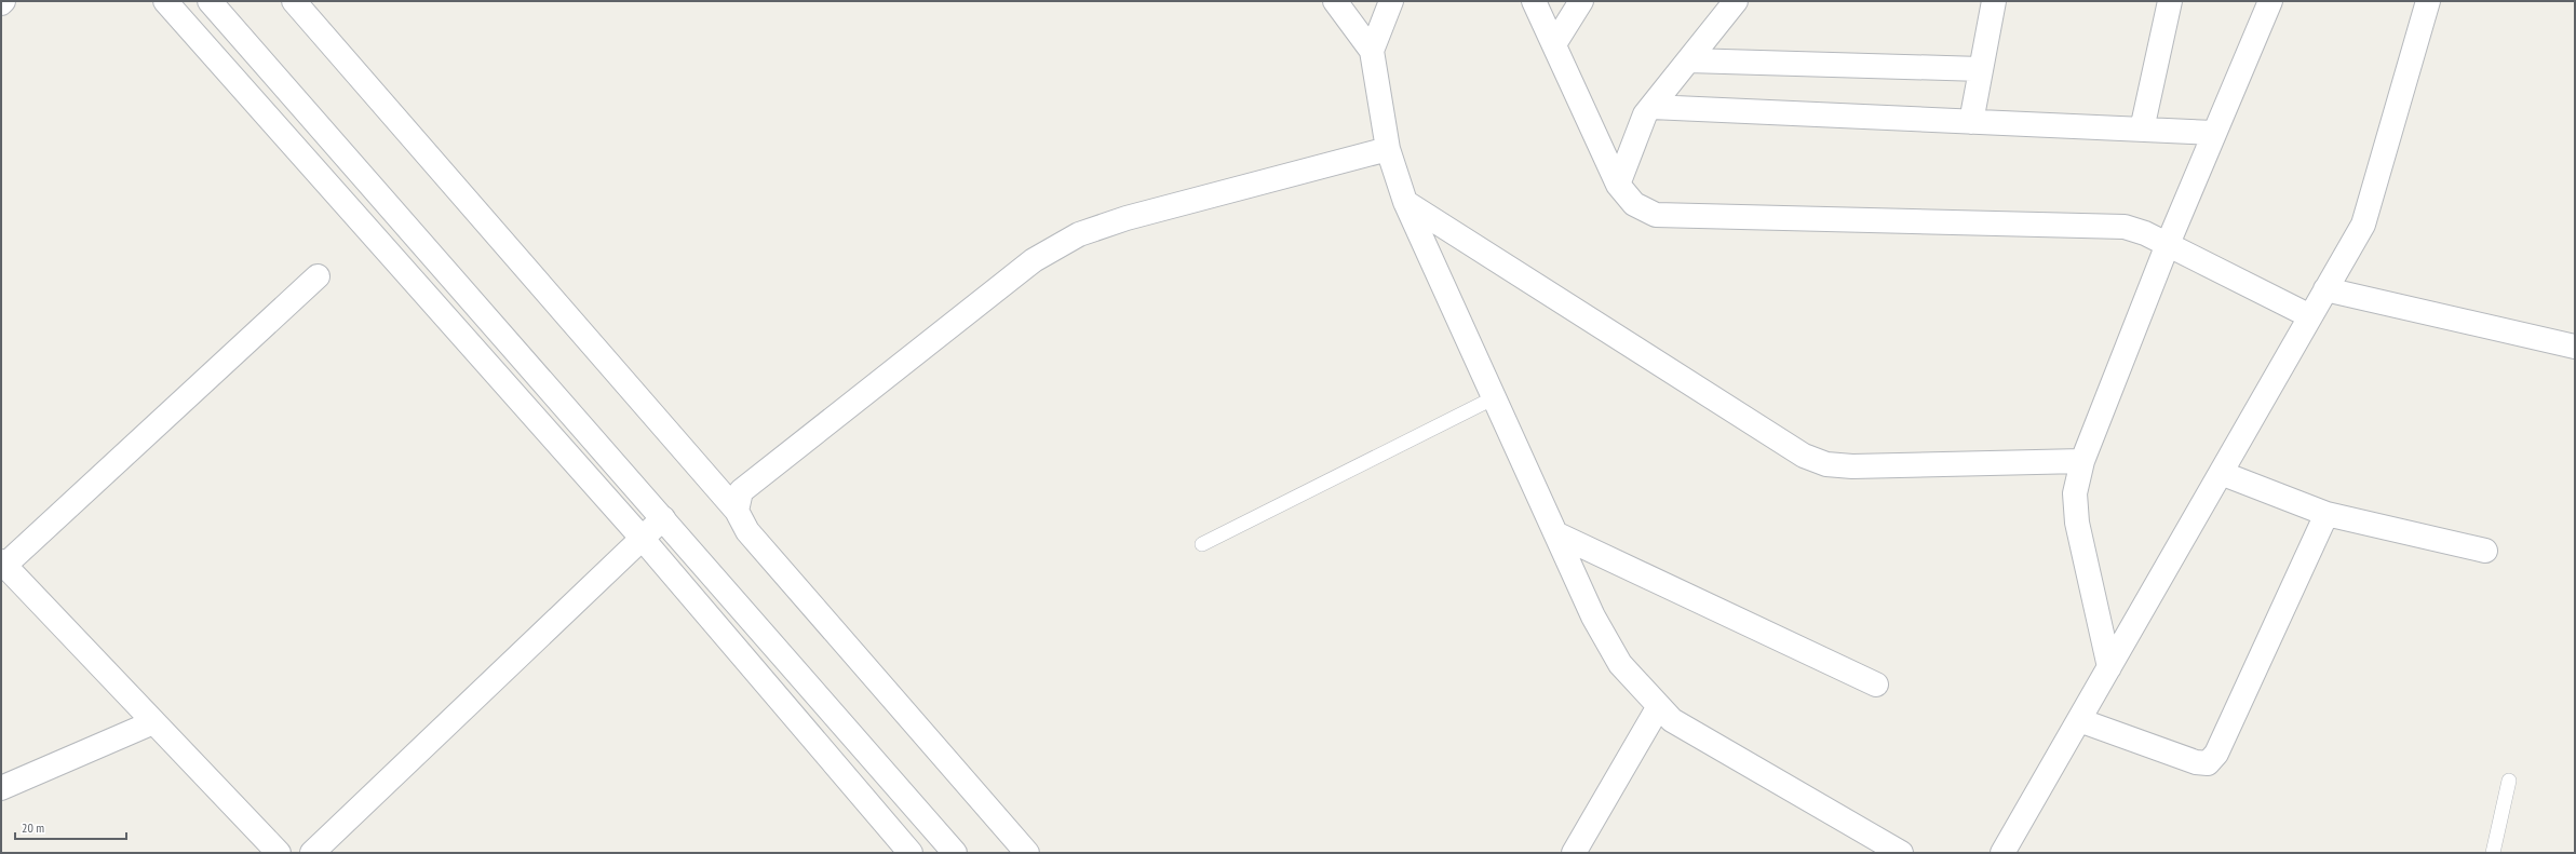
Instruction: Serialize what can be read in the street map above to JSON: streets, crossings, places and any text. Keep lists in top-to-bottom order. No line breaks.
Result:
{"scale_bar":"20 m"}
